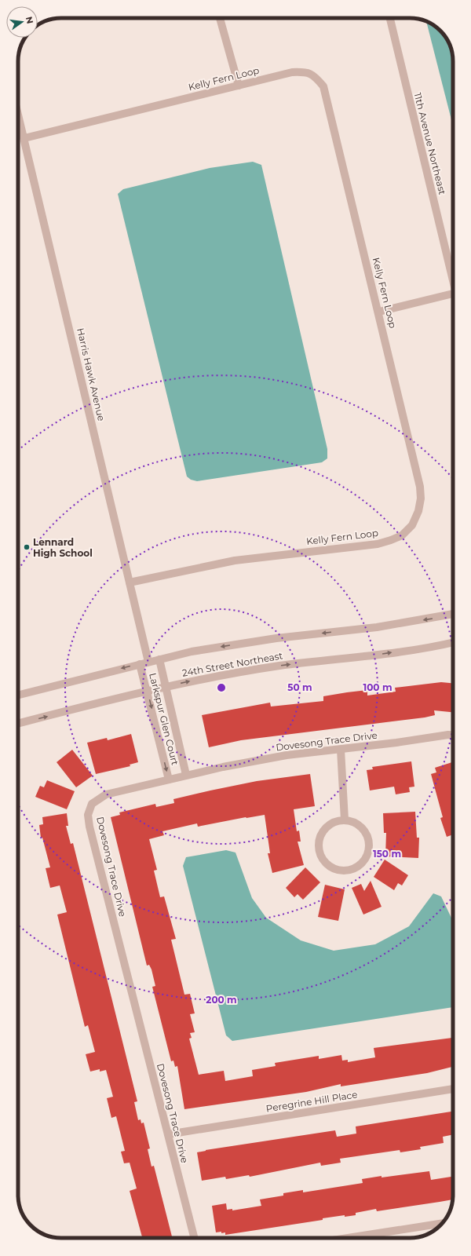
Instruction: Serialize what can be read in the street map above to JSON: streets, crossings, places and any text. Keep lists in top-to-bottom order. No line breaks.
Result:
{"streets":{"street":["Kelly Fern Loop","11th Avenue Northeast","Harris Hawk Avenue","24th Street Northeast","Larkspur Glen Court","Dovesong Trace Drive","Peregrine Hill Place"]},"crossings":[["Kelly Fern Loop","Harris Hawk Avenue"],["Harris Hawk Avenue","24th Street Northeast"],["24th Street Northeast","Larkspur Glen Court"],["Larkspur Glen Court","Dovesong Trace Drive"],["Dovesong Trace Drive","Peregrine Hill Place"]],"places":["Lennard High School"],"north":"right","rings":["50 m","100 m","150 m","200 m"]}
